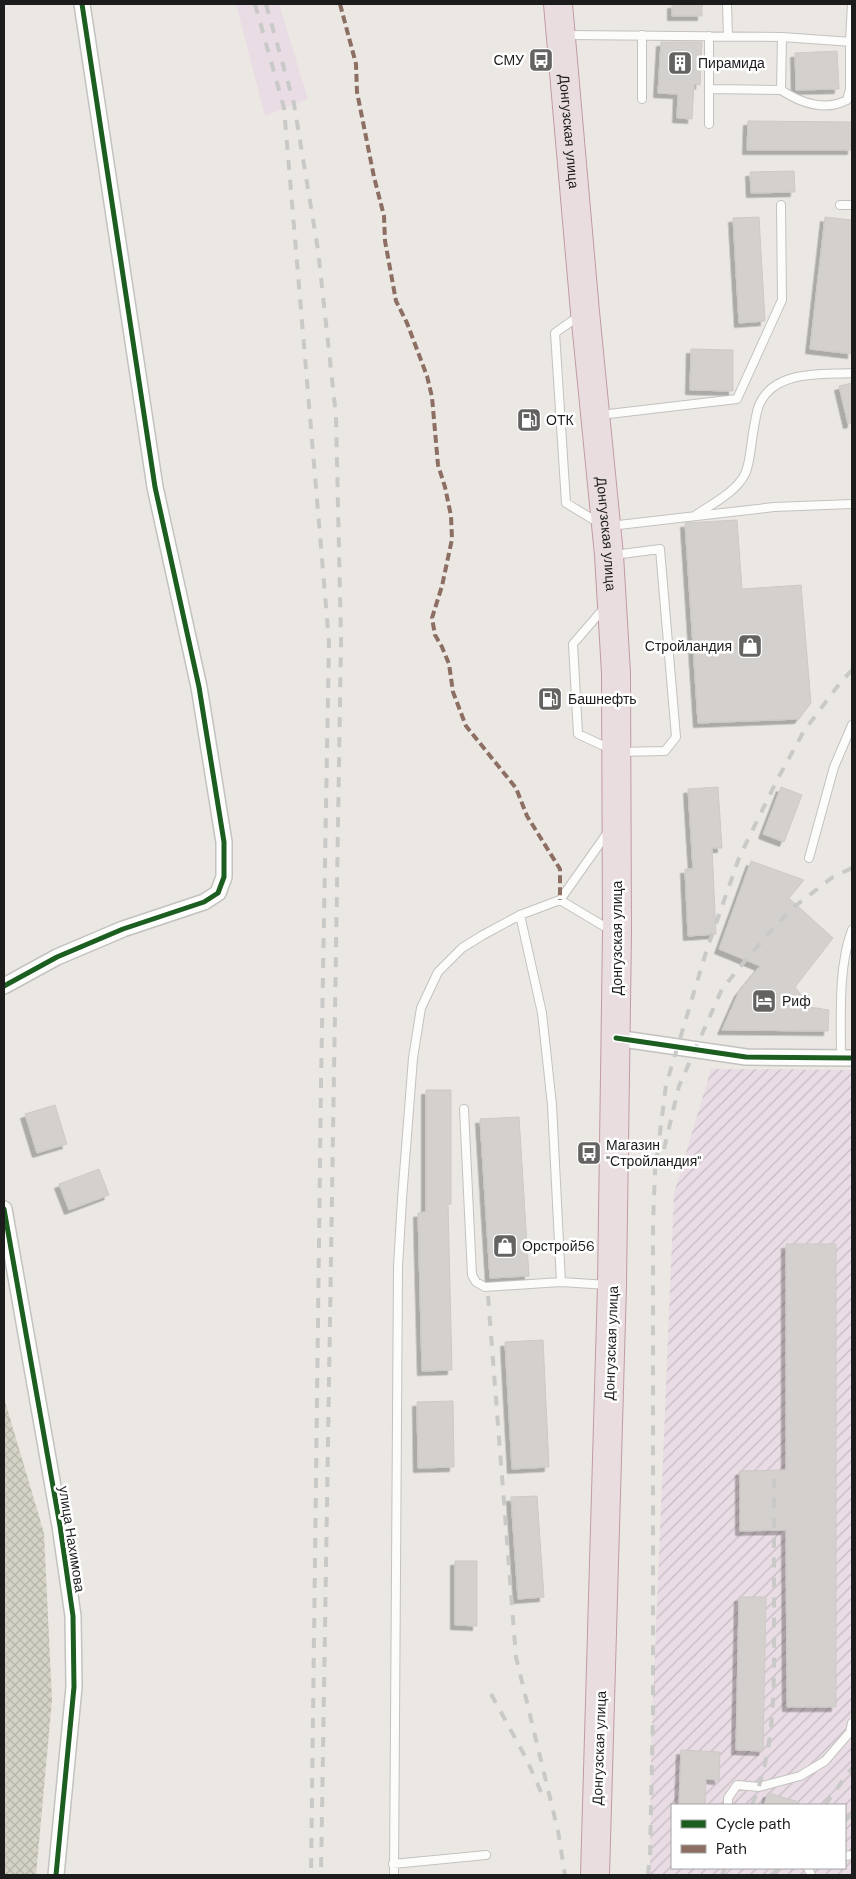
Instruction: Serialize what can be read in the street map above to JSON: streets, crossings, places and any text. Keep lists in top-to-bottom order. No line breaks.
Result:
{"streets":{"highway":["Донгузская улица"],"street":["улица Нахимова"]},"places":{"bus stop":["СМУ","Магазин \"Стройландия\""],"building":["Пирамида"],"fuel station":["ОТК","Башнефть"],"shop":["Стройландия","Орстрой56"],"hotel":["Риф"]},"legend":["Cycle path","Path"]}
